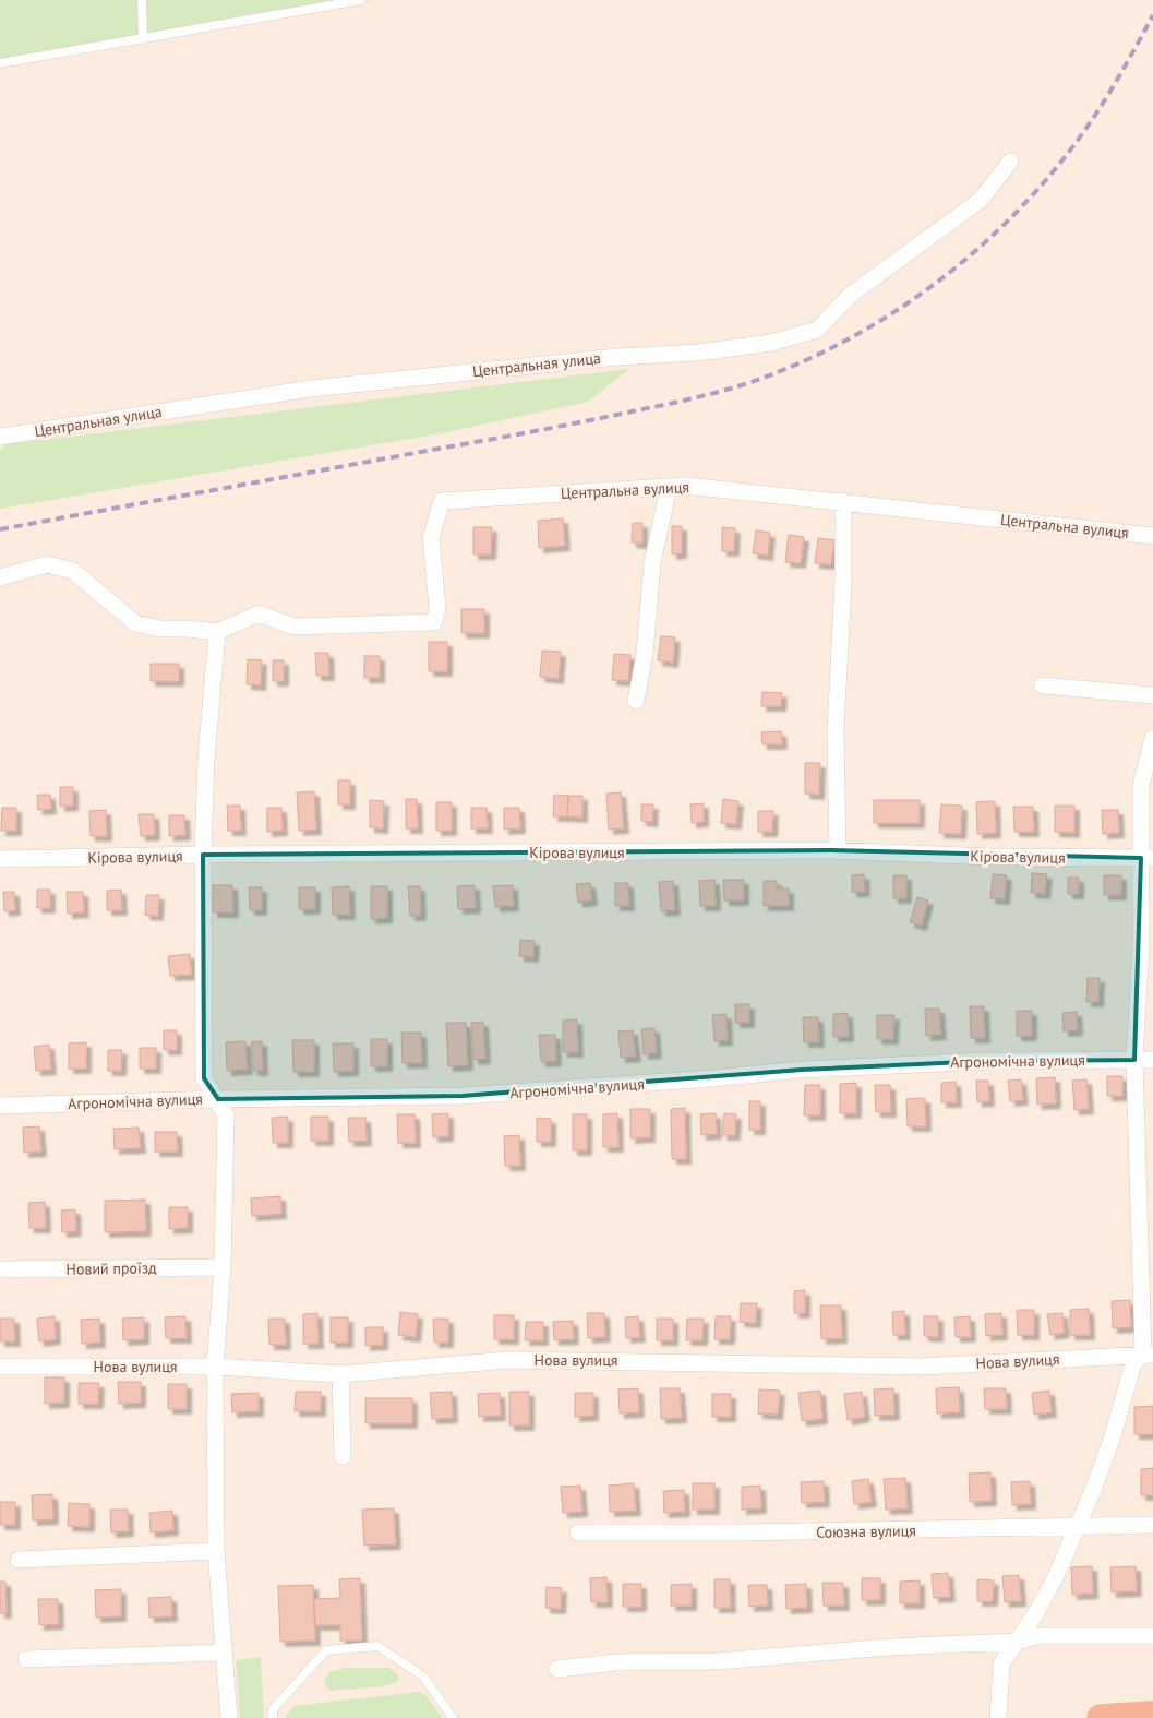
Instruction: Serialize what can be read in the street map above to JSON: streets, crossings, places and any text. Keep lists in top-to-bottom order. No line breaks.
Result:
{"streets":{"street":["Центральная улица","Центральна вулиця","Кірова вулиця","Агрономічна вулиця","Новий проїзд","Нова вулиця","Союзна вулиця"]}}
